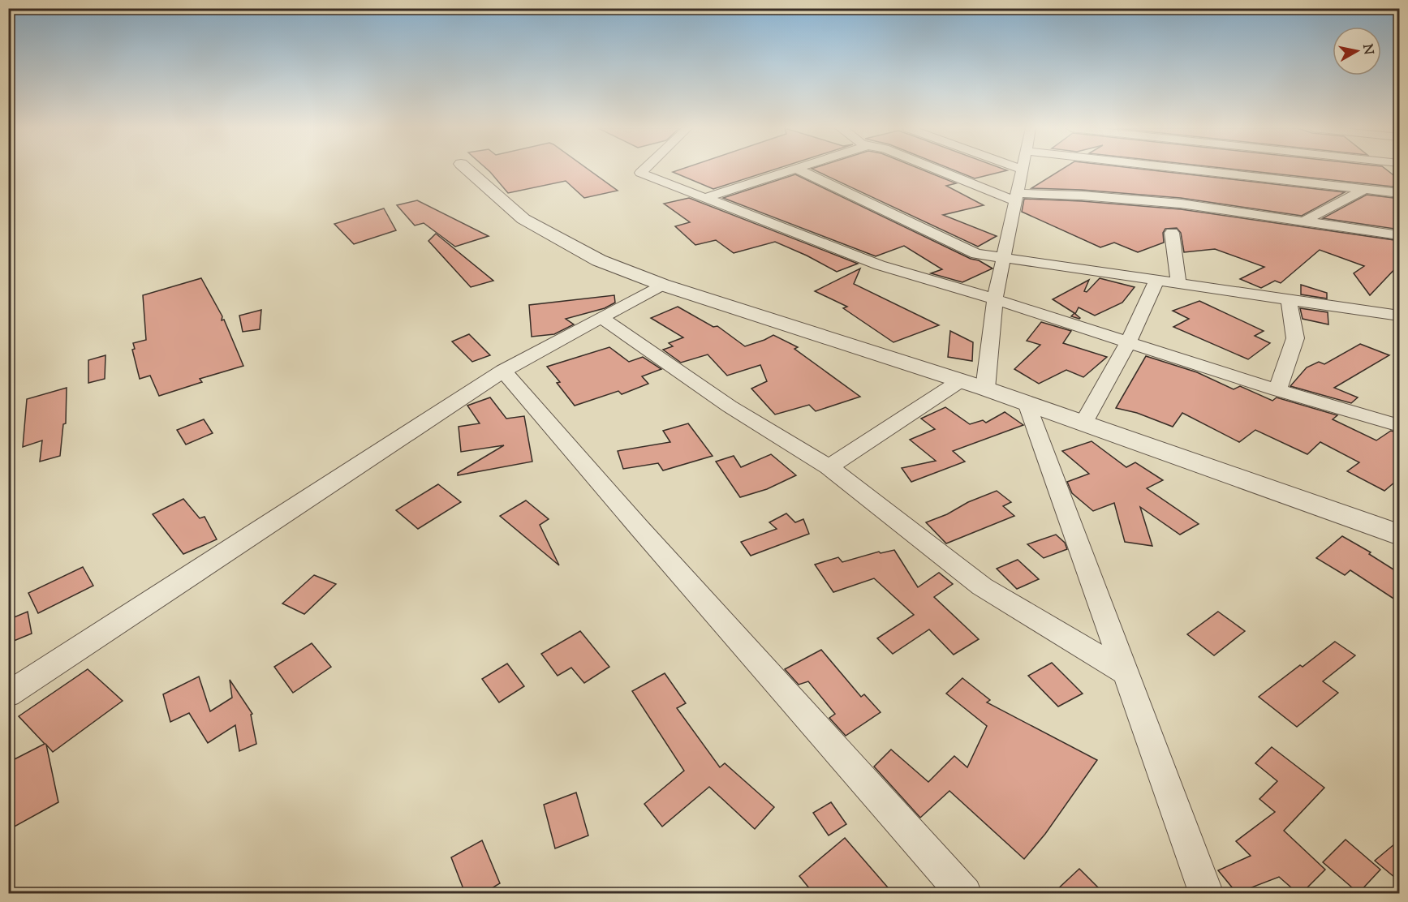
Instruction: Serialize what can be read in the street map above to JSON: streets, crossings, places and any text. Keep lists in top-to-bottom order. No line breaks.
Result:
{"north":"right"}
